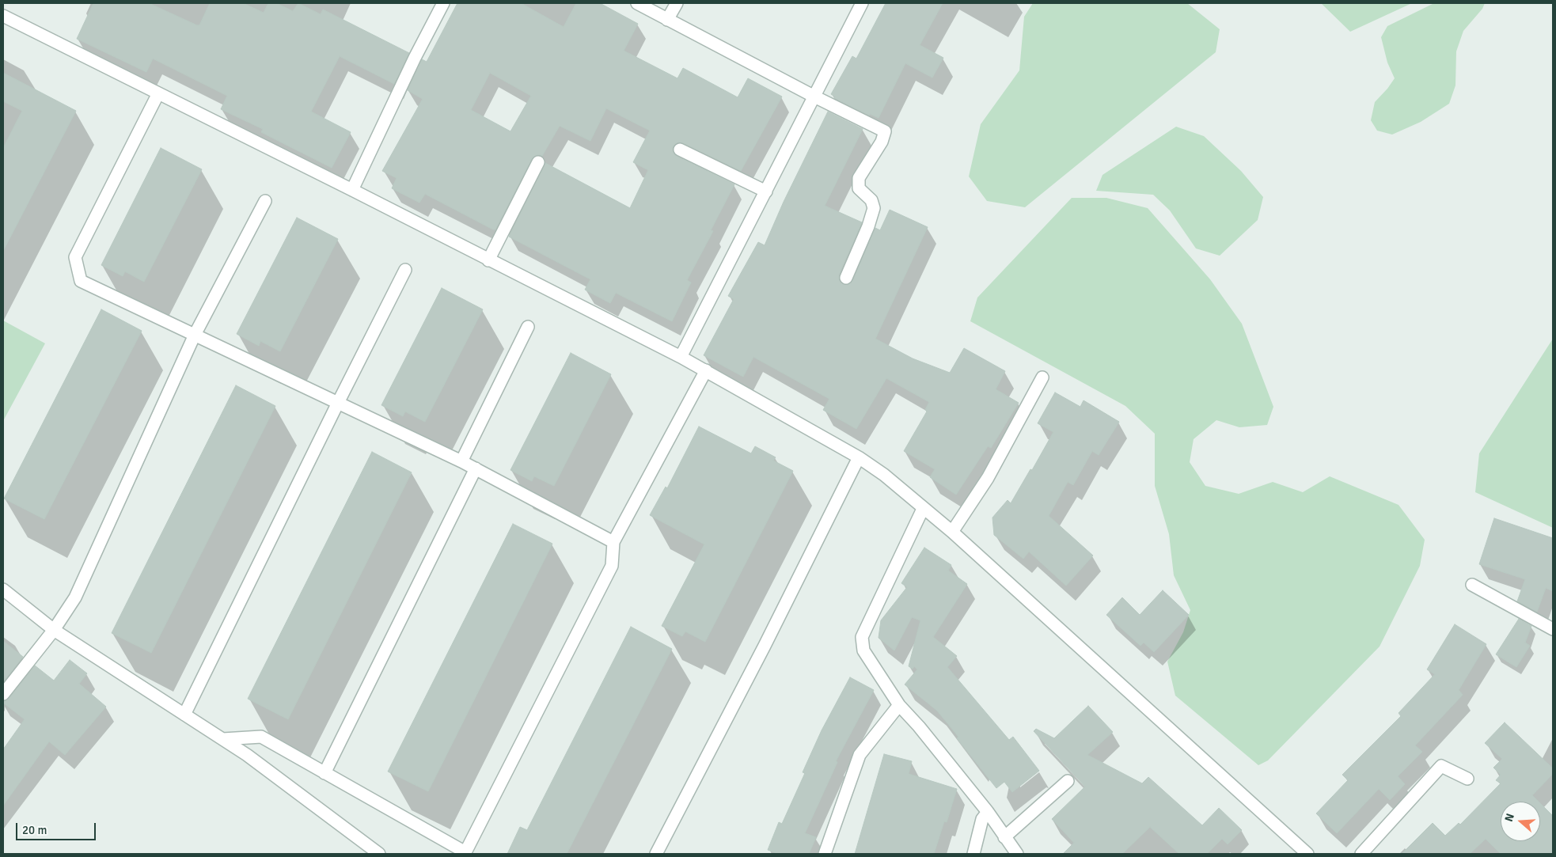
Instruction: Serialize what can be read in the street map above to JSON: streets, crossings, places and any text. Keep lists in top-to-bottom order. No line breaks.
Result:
{"scale_bar":"20 m","north":"left"}
